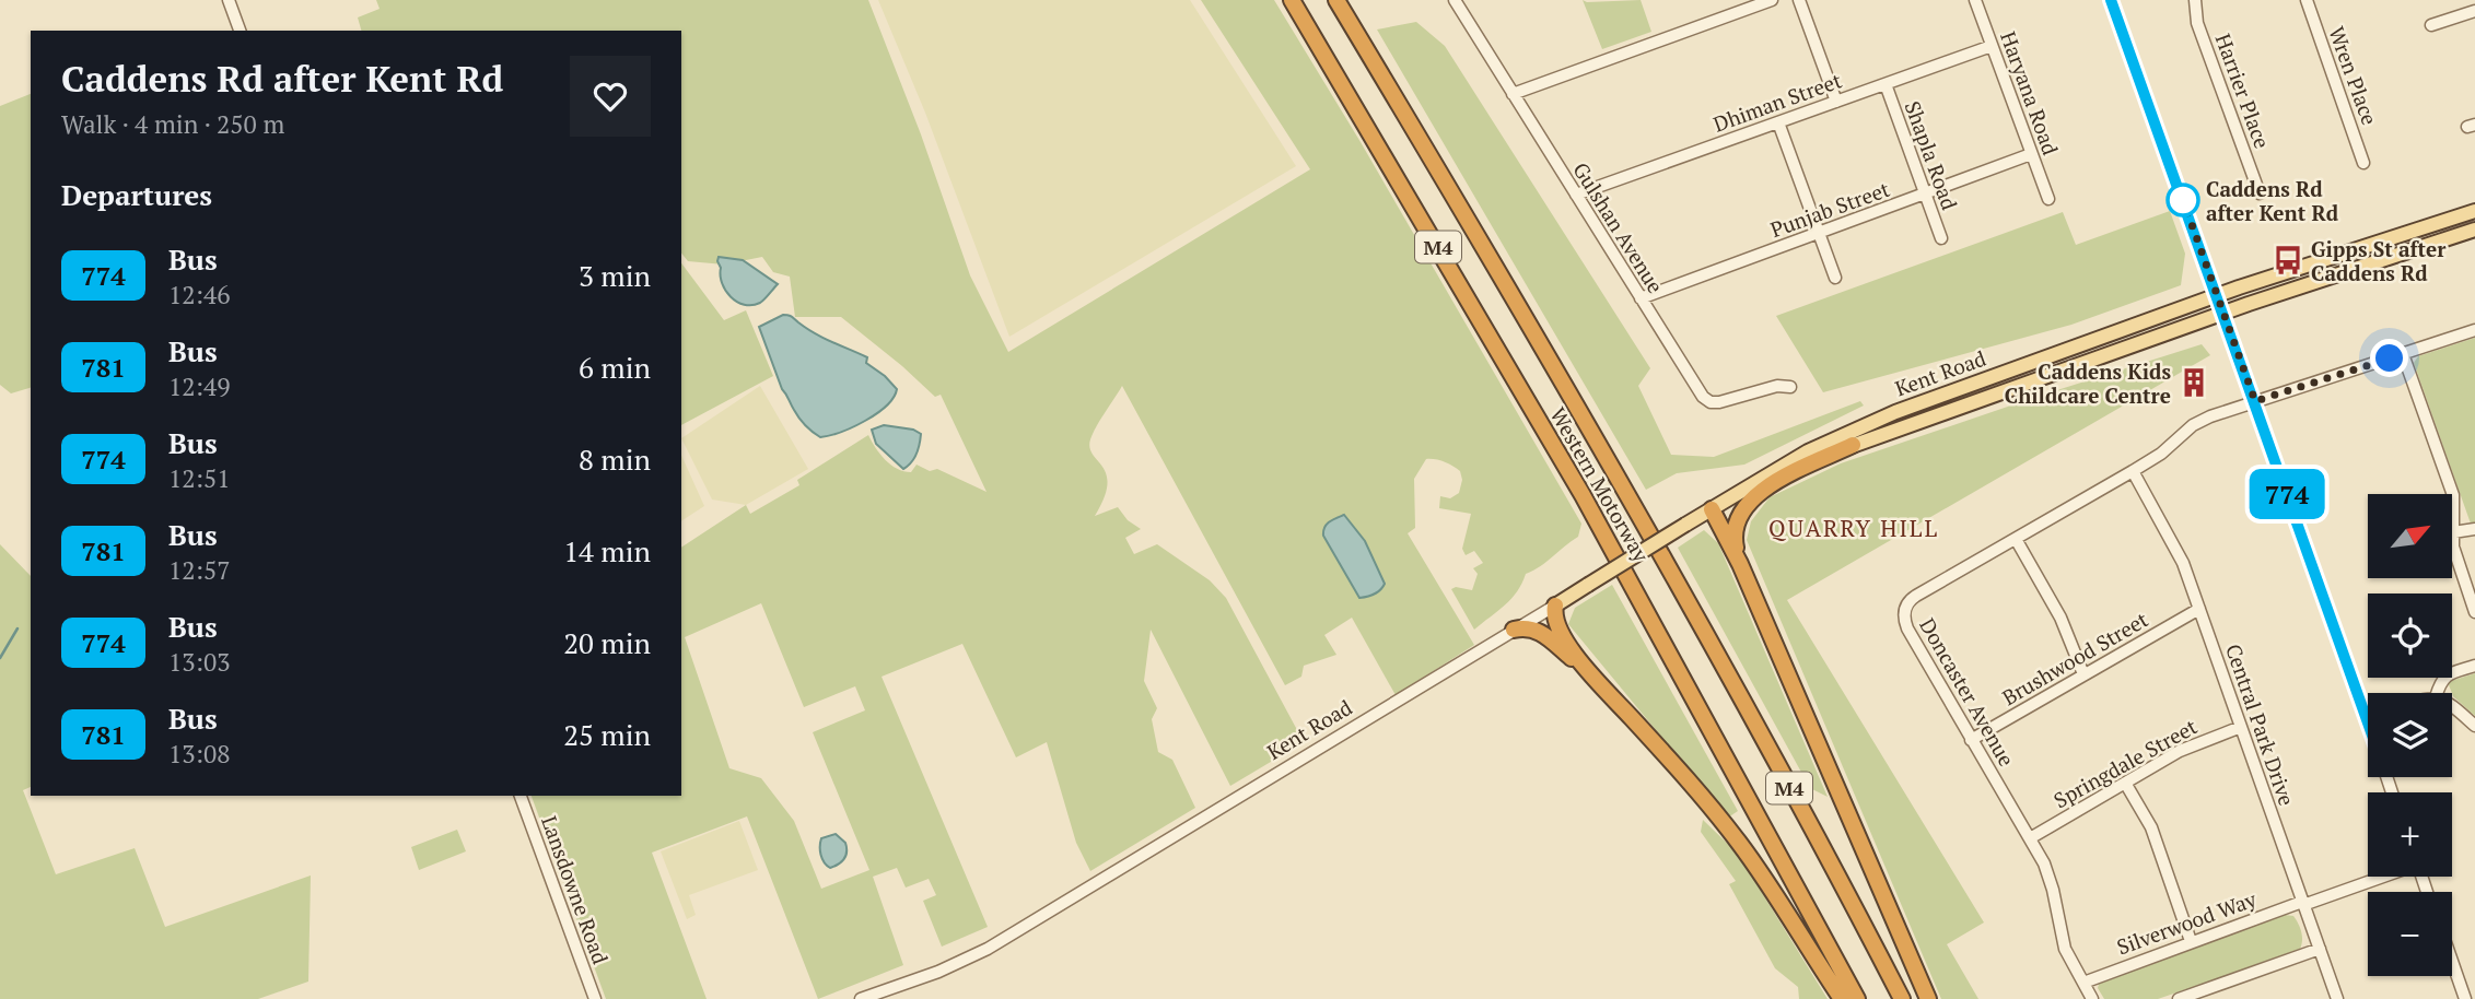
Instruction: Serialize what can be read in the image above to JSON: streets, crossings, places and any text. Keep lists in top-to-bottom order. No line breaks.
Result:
{"streets":{"highway":["M4","Western Motorway"],"main road":["Kent Road"],"street":["Wren Place","Harrier Place","Haryana Road","Dhiman Street","Shapla Road","Punjab Street","Gulshan Avenue","Brushwood Street","Doncaster Avenue","Central Park Drive","Springdale Street","Lansdowne Road","Silverwood Way"]},"crossings":[["Haryana Road","Dhiman Street"],["Haryana Road","Punjab Street"],["Dhiman Street","Shapla Road"],["Dhiman Street","Gulshan Avenue"],["Shapla Road","Punjab Street"],["Punjab Street","Gulshan Avenue"],["Brushwood Street","Doncaster Avenue"],["Brushwood Street","Central Park Drive"],["Doncaster Avenue","Central Park Drive"],["Doncaster Avenue","Springdale Street"],["Doncaster Avenue","Silverwood Way"],["Central Park Drive","Springdale Street"],["Central Park Drive","Silverwood Way"]],"districts":["QUARRY HILL"],"places":{"other":["Caddens Rd after Kent Rd"],"bus stop":["Gipps St after Caddens Rd"],"building":["Caddens Kids Childcare Centre"]},"lines":["bus line 774"],"north":"top right","page":{"on_map":"774","heading":[["Caddens Rd after Kent Rd","Walk · 4 min · 250 m"],"Departures"],"list":[{"mark":"774","name":"Bus","note":"12:46","value":"3 min"},{"mark":"781","name":"Bus","note":"12:49","value":"6 min"},{"mark":"774","name":"Bus","note":"12:51","value":"8 min"},{"mark":"781","name":"Bus","note":"12:57","value":"14 min"},{"mark":"774","name":"Bus","note":"13:03","value":"20 min"},{"mark":"781","name":"Bus","note":"13:08","value":"25 min"}],"map_buttons":["+","−"]}}
